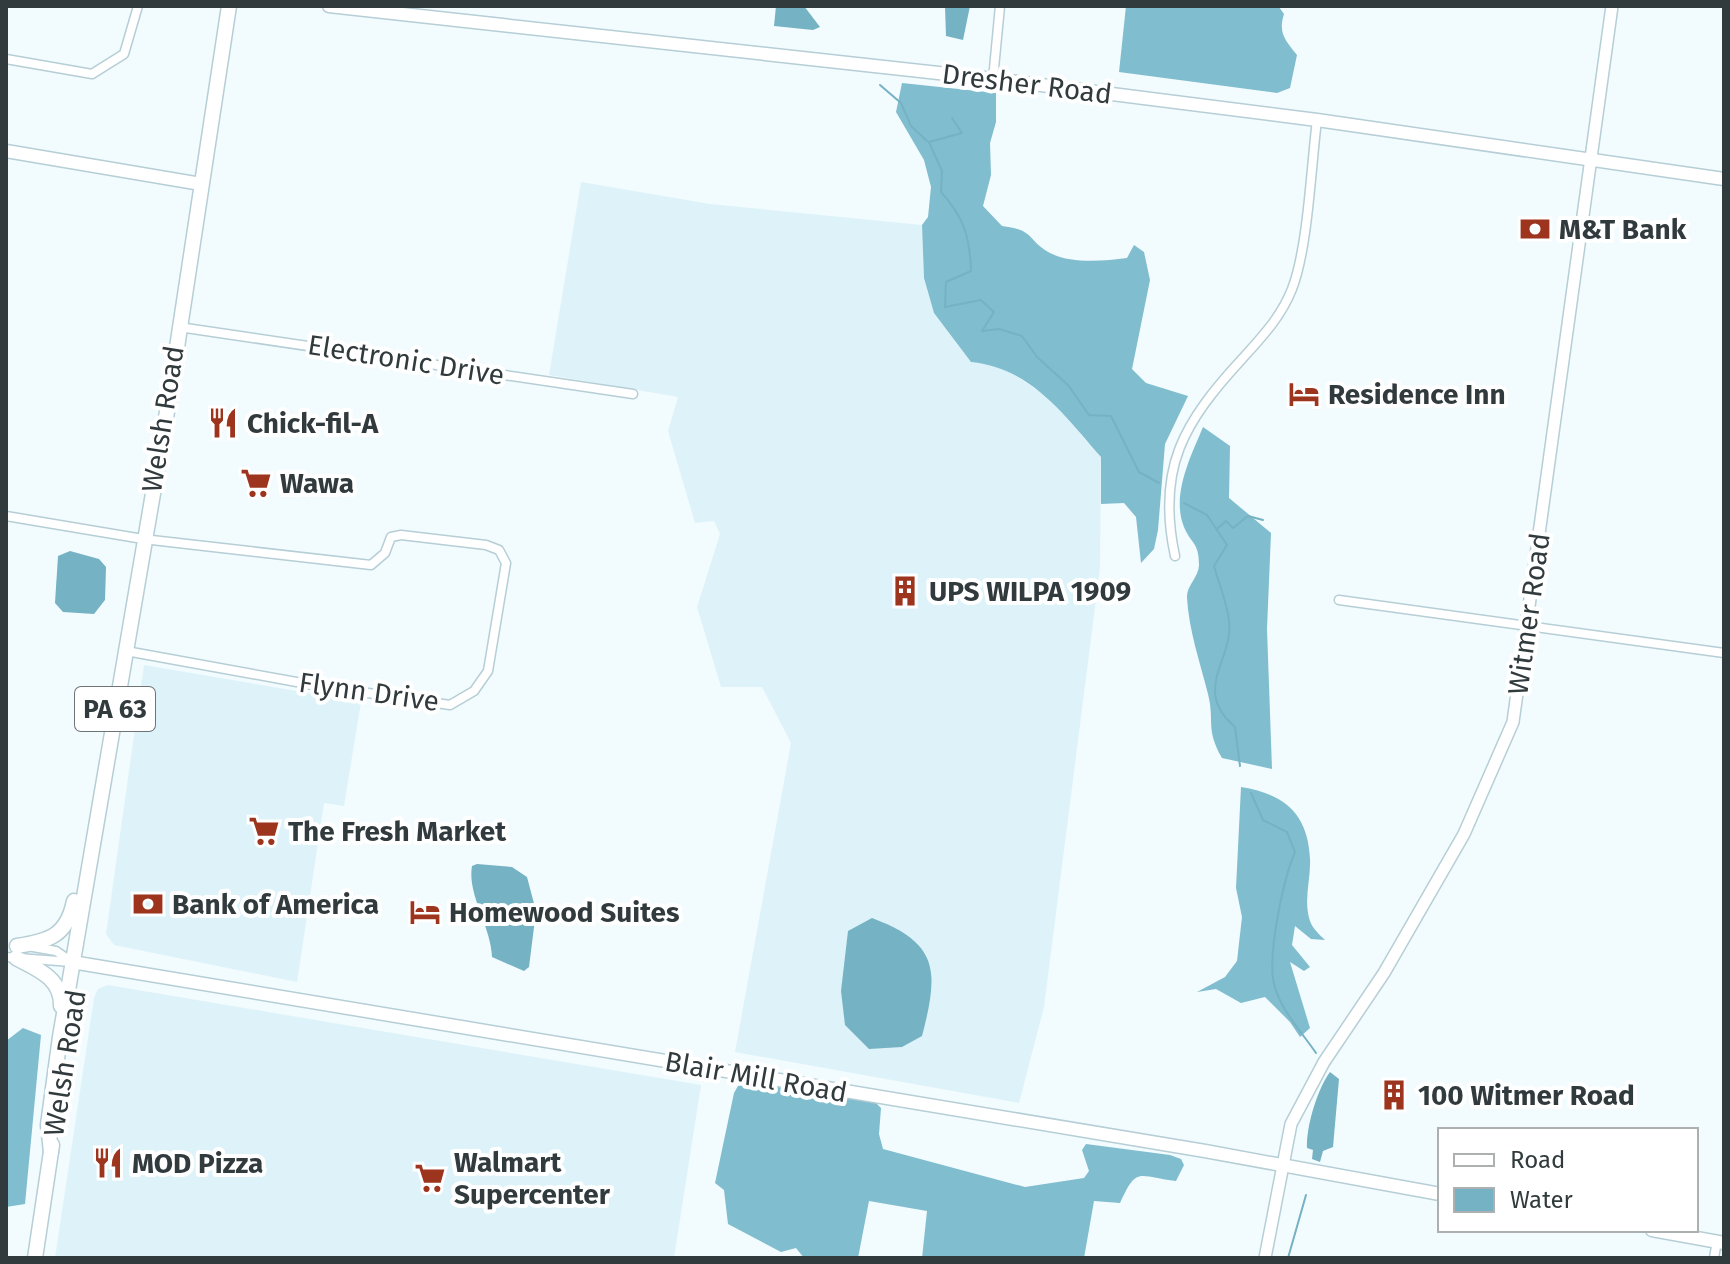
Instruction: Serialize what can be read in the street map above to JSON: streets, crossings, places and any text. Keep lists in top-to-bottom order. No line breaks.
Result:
{"streets":{"main road":["Dresher Road","Welsh Road","PA 63","Blair Mill Road"],"street":["Electronic Drive","Witmer Road","Flynn Drive"]},"crossings":[["Dresher Road","Witmer Road"],["Electronic Drive","Welsh Road"],["Welsh Road","Flynn Drive"],["Welsh Road","Blair Mill Road"],["Witmer Road","Blair Mill Road"]],"places":{"bank":["M&T Bank","Bank of America"],"hotel":["Residence Inn","Homewood Suites"],"restaurant":["Chick-fil-A","MOD Pizza"],"supermarket":["Wawa","The Fresh Market","Walmart Supercenter"],"building":["UPS WILPA 1909","100 Witmer Road"]},"legend":["Road","Water"]}
